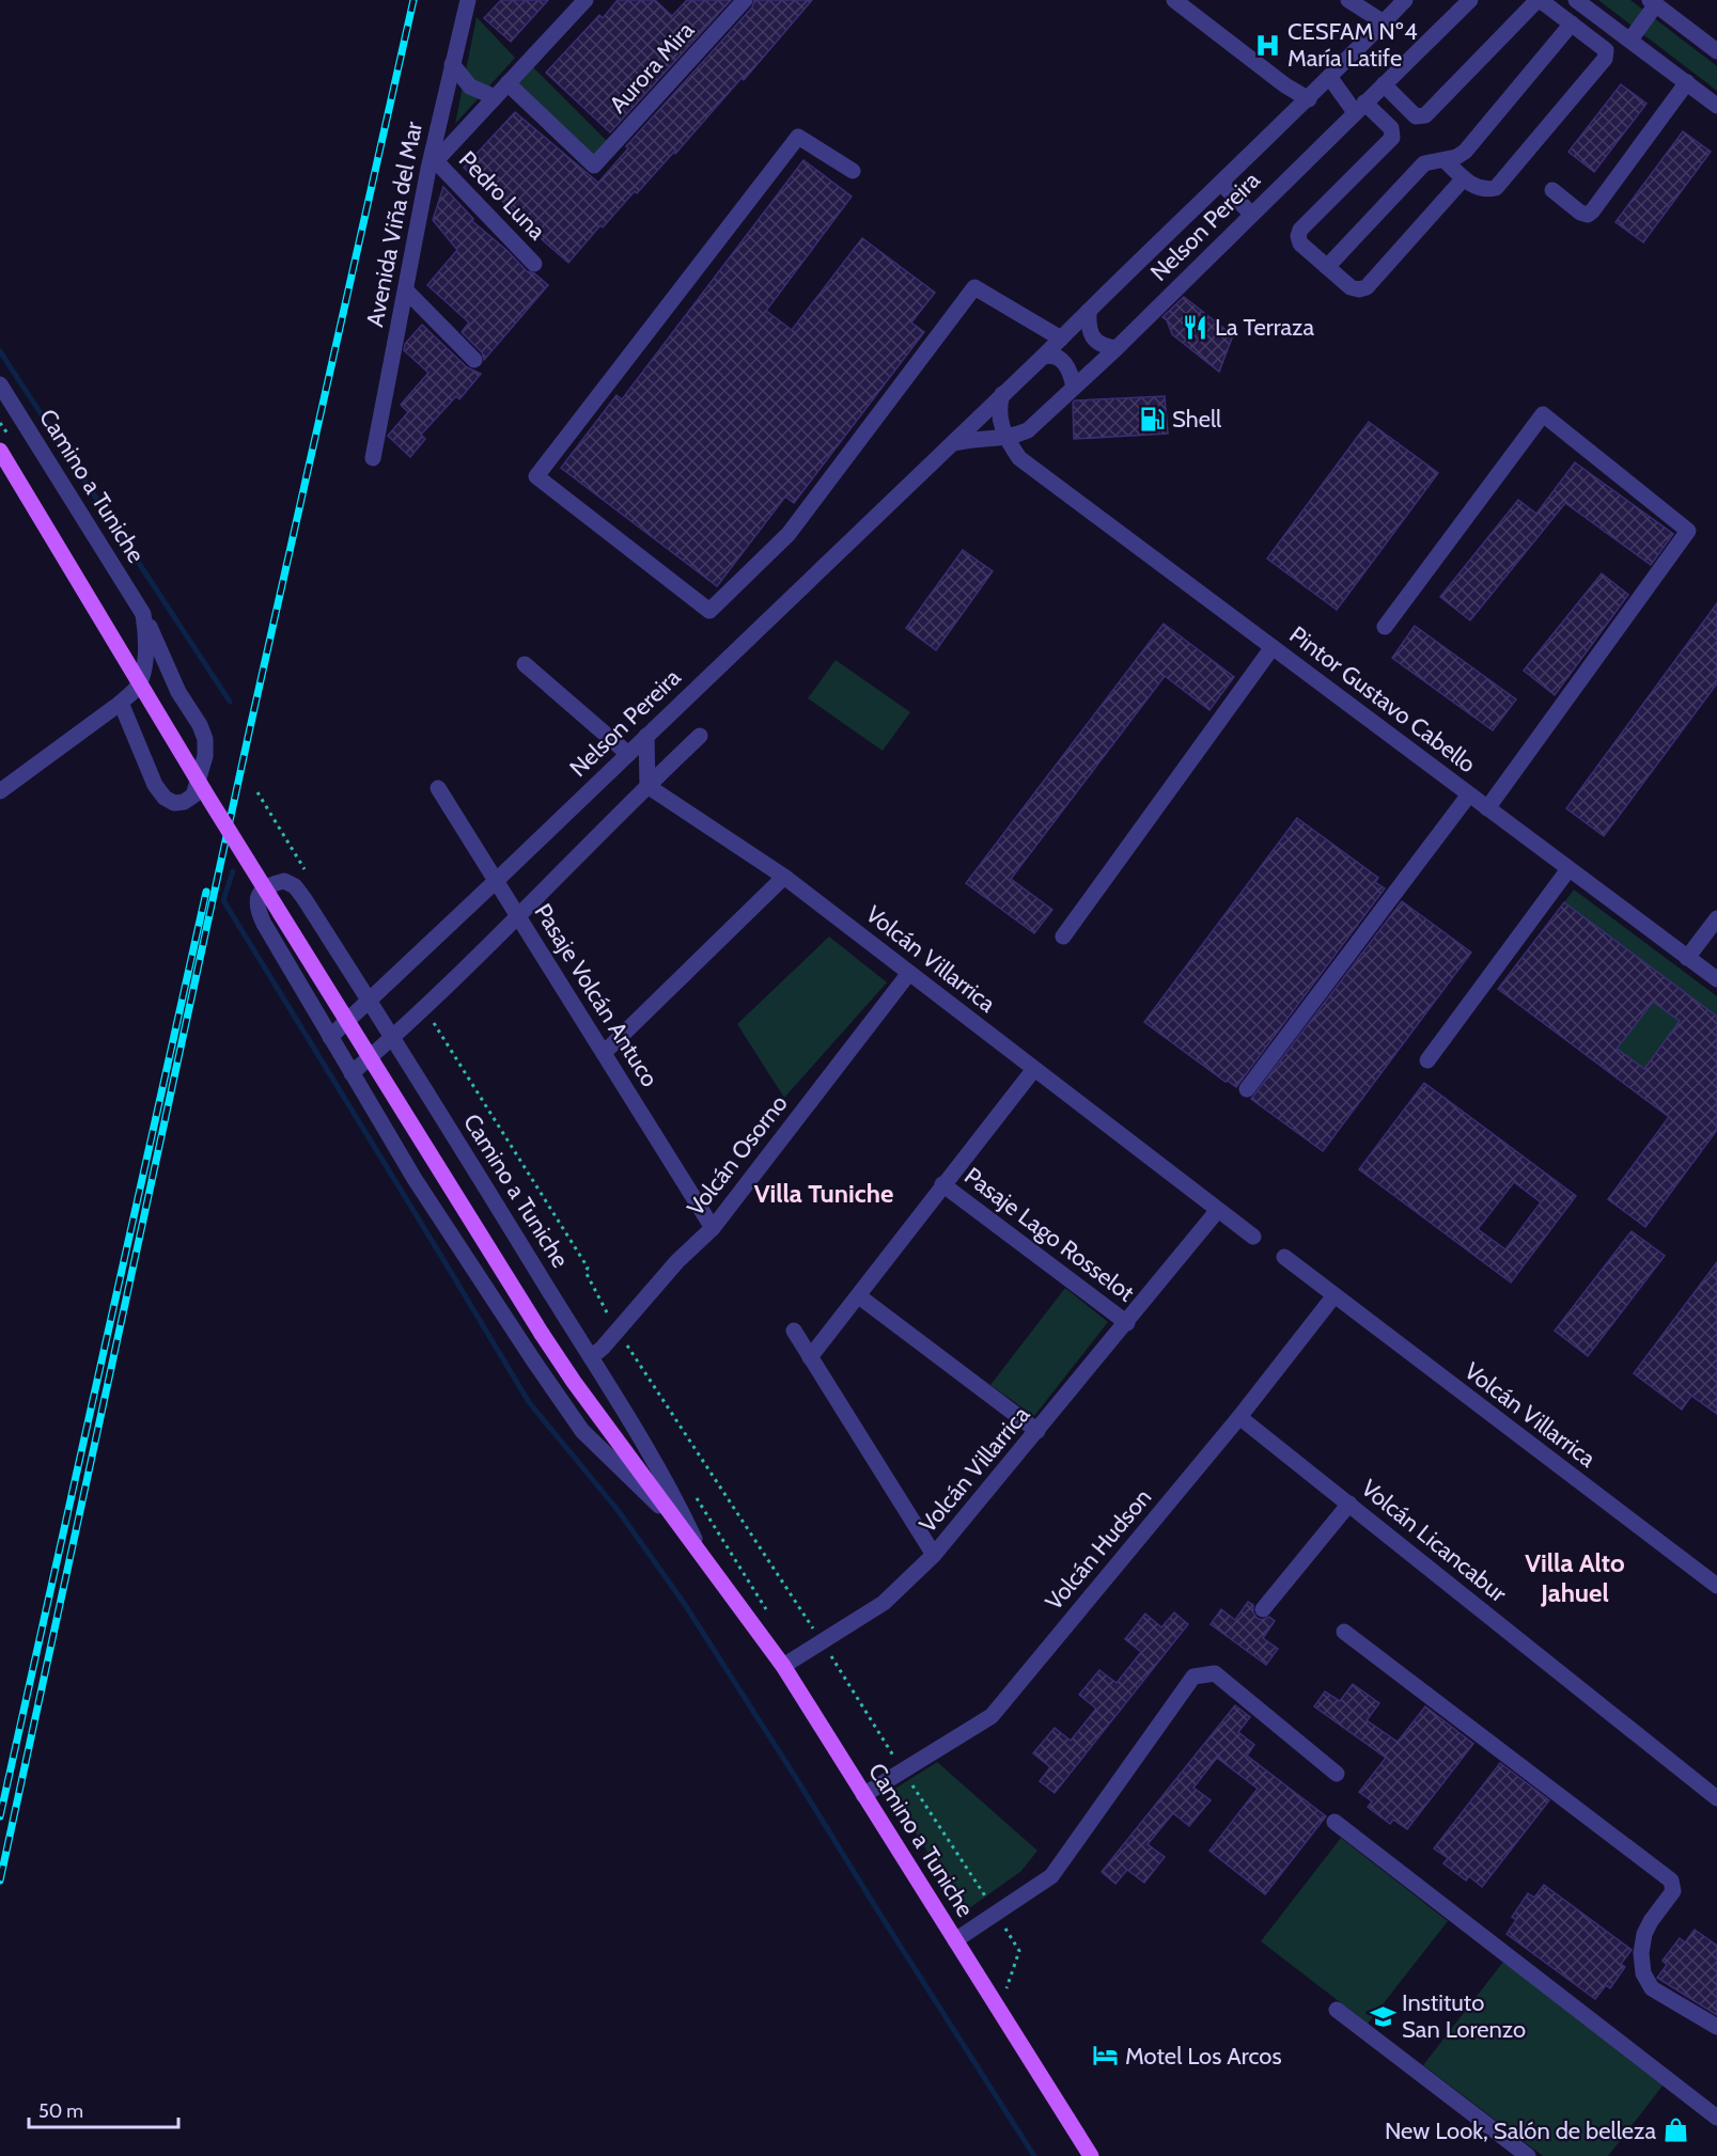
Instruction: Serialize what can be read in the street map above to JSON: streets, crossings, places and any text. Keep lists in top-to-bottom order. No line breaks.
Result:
{"streets":{"main road":["Camino a Tuniche"],"street":["Aurora Mira","Pedro Luna","Avenida Viña del Mar","Nelson Pereira","Pintor Gustavo Cabello","Volcán Villarrica","Pasaje Volcán Antuco","Volcán Osorno","Pasaje Lago Rosselot","Volcán Licancabur","Volcán Hudson"]},"crossings":[["Pedro Luna","Avenida Viña del Mar"],["Nelson Pereira","Camino a Tuniche"],["Nelson Pereira","Pintor Gustavo Cabello"],["Nelson Pereira","Pasaje Volcán Antuco"],["Camino a Tuniche","Volcán Villarrica"],["Camino a Tuniche","Volcán Osorno"],["Camino a Tuniche","Volcán Hudson"],["Volcán Villarrica","Volcán Osorno"],["Volcán Villarrica","Pasaje Lago Rosselot"],["Volcán Villarrica","Volcán Hudson"],["Pasaje Volcán Antuco","Volcán Osorno"],["Volcán Licancabur","Volcán Hudson"]],"districts":["Villa Tuniche","Villa Alto Jahuel"],"places":{"hospital":["CESFAM Nº4 María Latife"],"restaurant":["La Terraza"],"fuel station":["Shell"],"school or university":["Instituto San Lorenzo"],"hotel":["Motel Los Arcos"],"shop":["New Look, Salón de belleza"]},"scale_bar":"50 m"}
